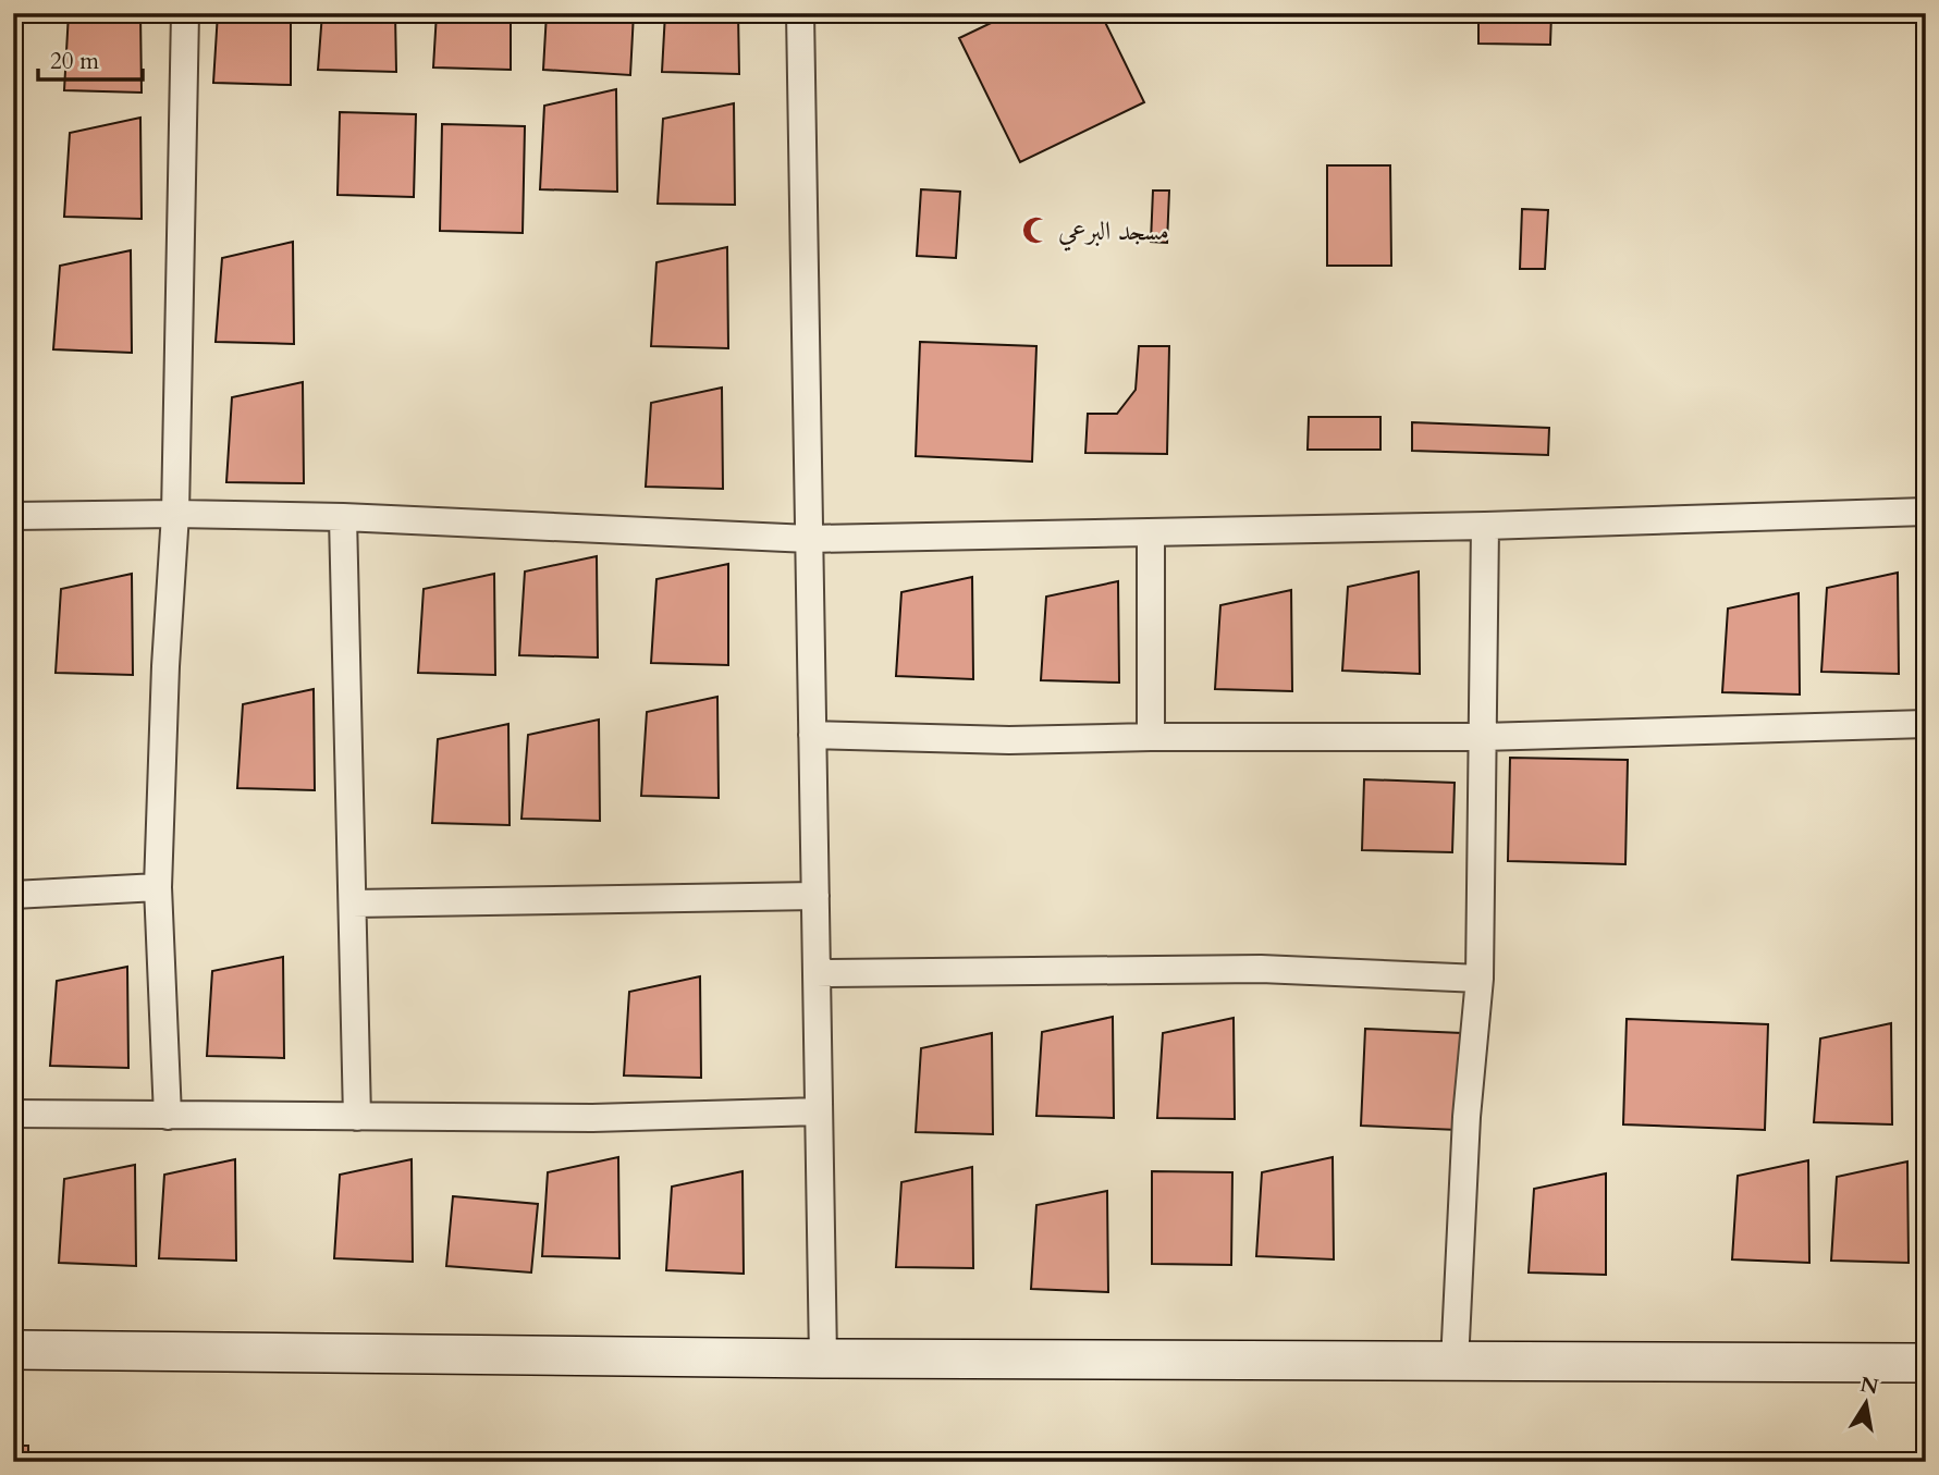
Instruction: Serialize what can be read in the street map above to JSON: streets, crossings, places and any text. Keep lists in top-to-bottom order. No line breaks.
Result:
{"places":{"mosque":["مسجد البرعي"]},"scale_bar":"20 m","north":"top"}
